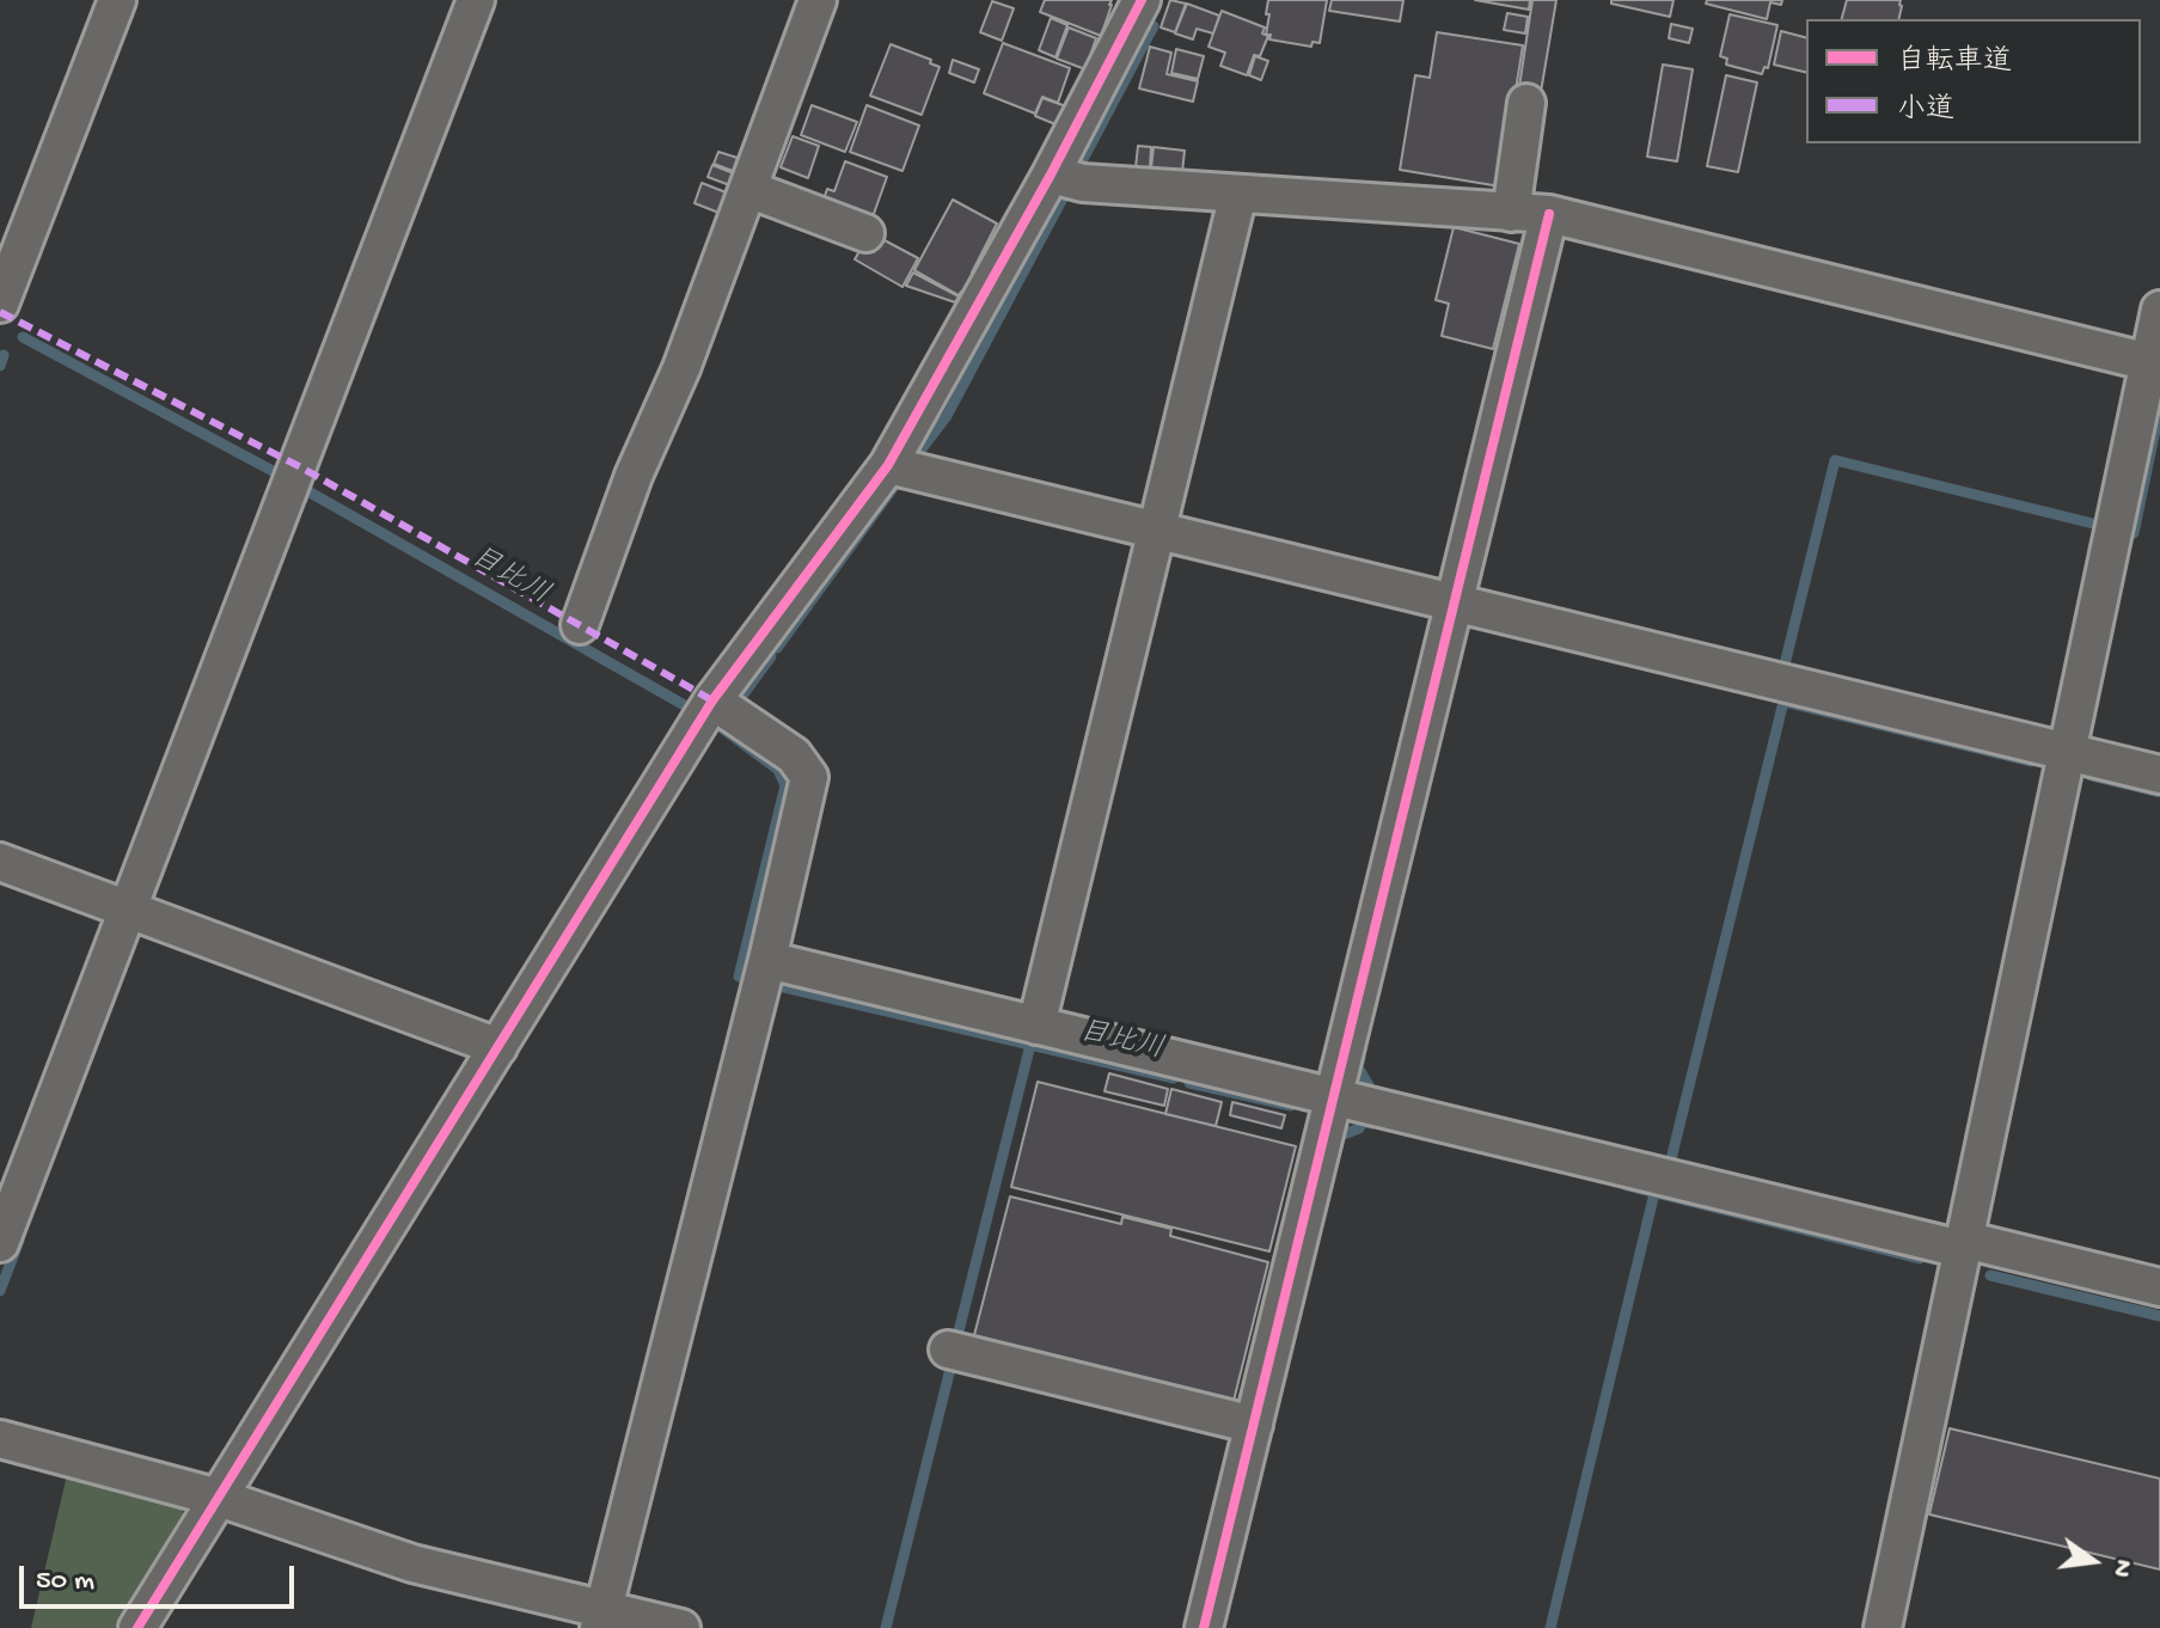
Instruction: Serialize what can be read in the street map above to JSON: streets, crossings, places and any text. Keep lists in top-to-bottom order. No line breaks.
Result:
{"water":["目比川"],"legend":["自転車道","小道"],"scale_bar":"50 m","north":"right"}
